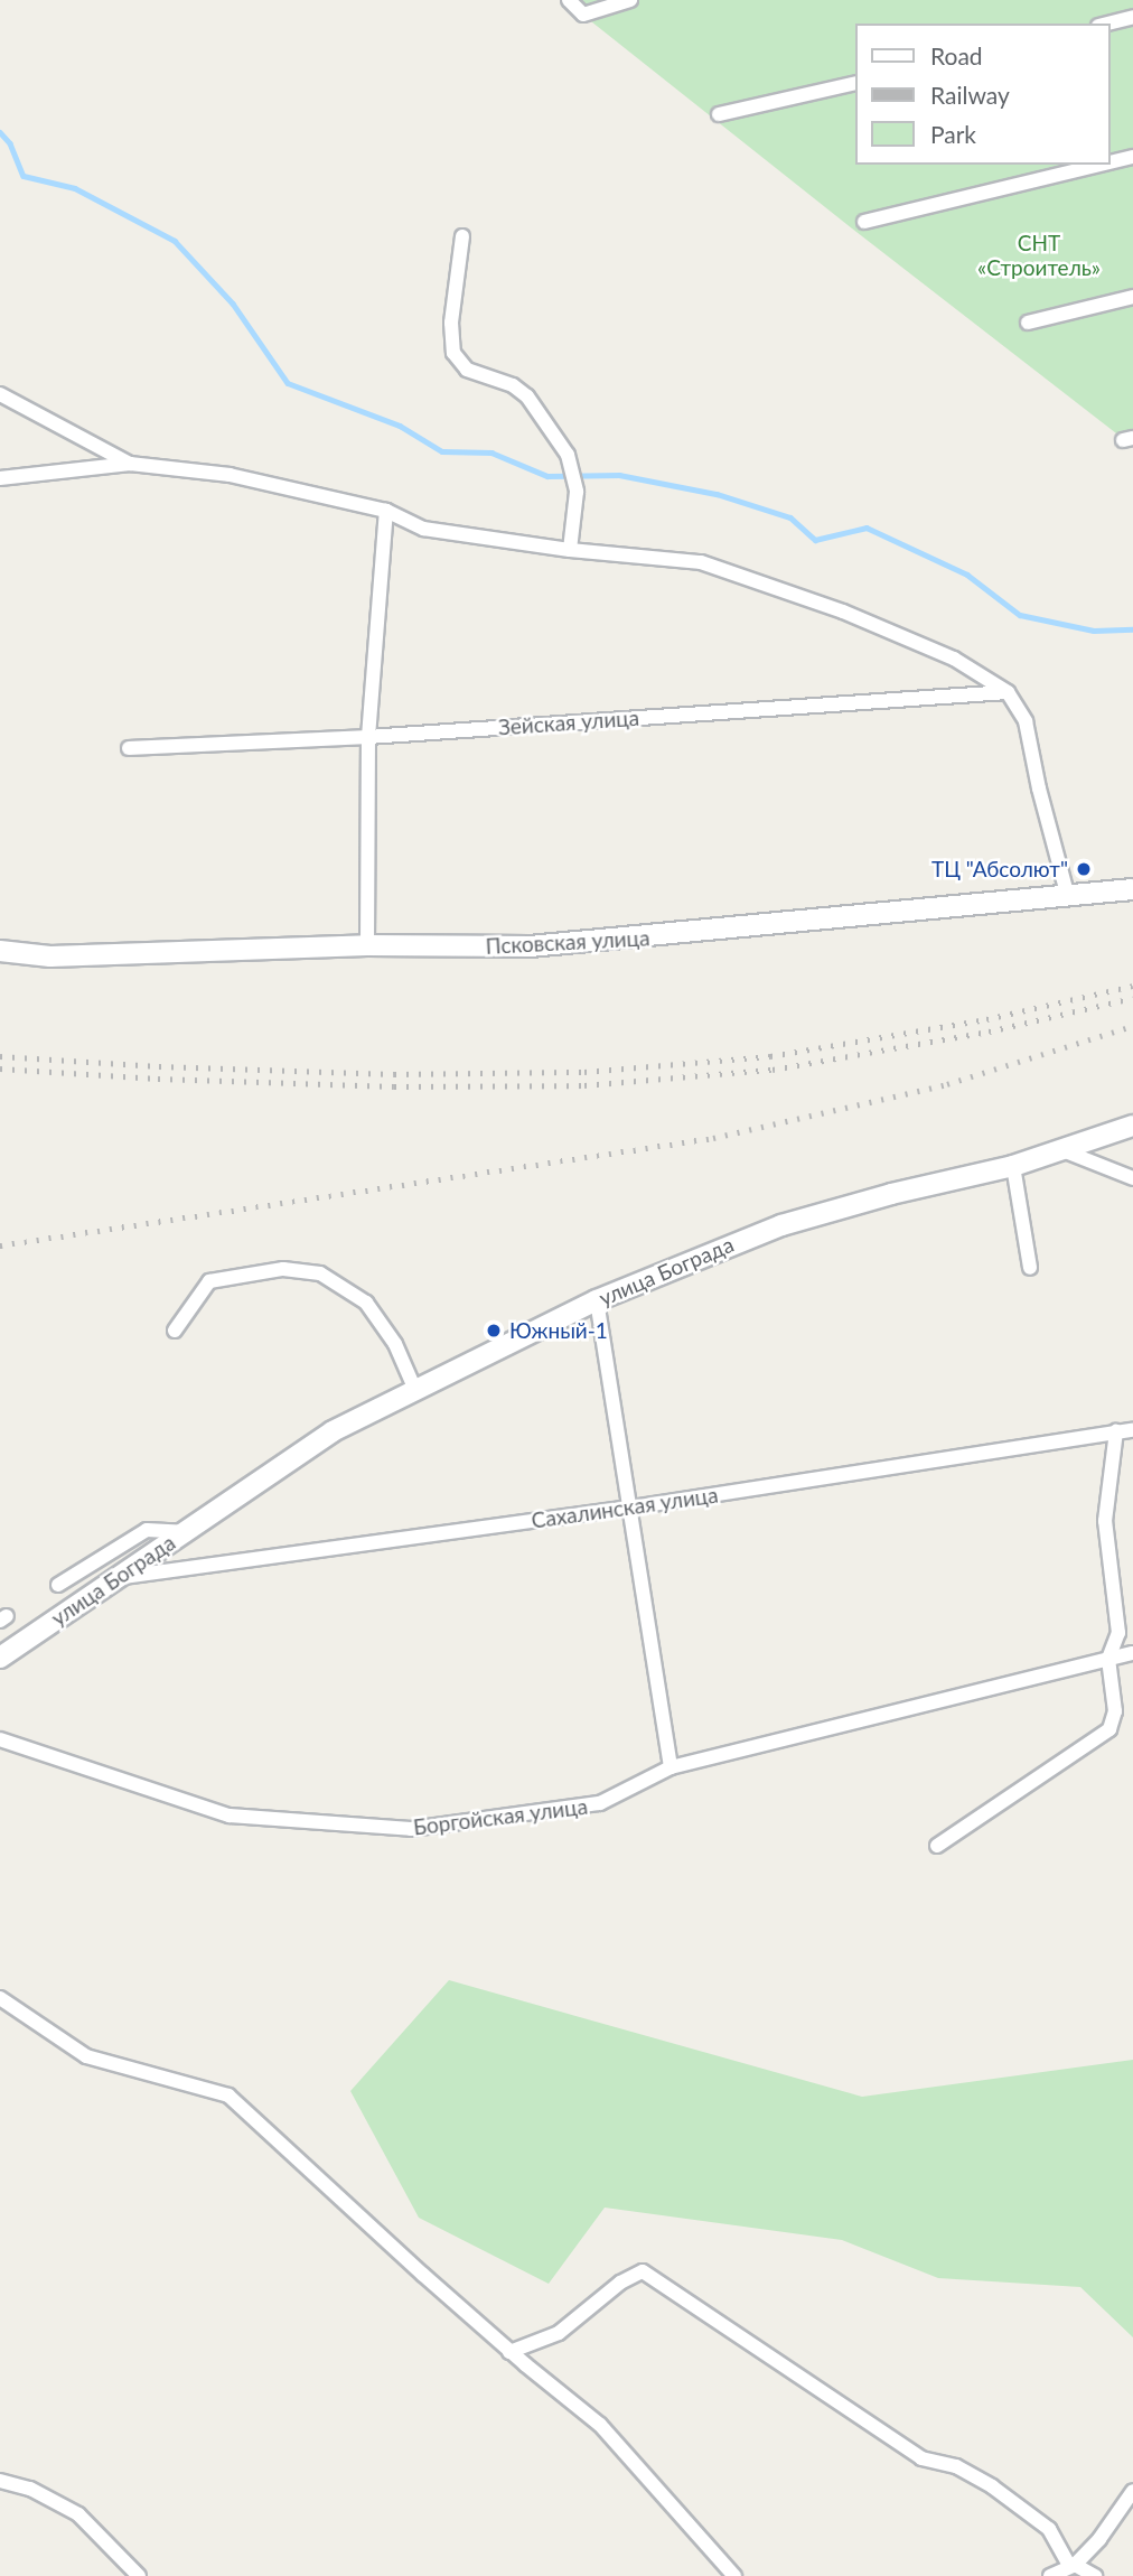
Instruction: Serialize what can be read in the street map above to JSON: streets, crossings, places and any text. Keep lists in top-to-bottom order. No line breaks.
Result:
{"streets":{"main road":["Псковская улица","улица Бограда"],"street":["Зейская улица","Сахалинская улица","Боргойская улица"]},"crossings":[["улица Бограда","Сахалинская улица"]],"parks":["СНТ «Строитель»"],"places":["ТЦ \"Абсолют\"","Южный-1"],"legend":["Road","Railway","Park"]}
